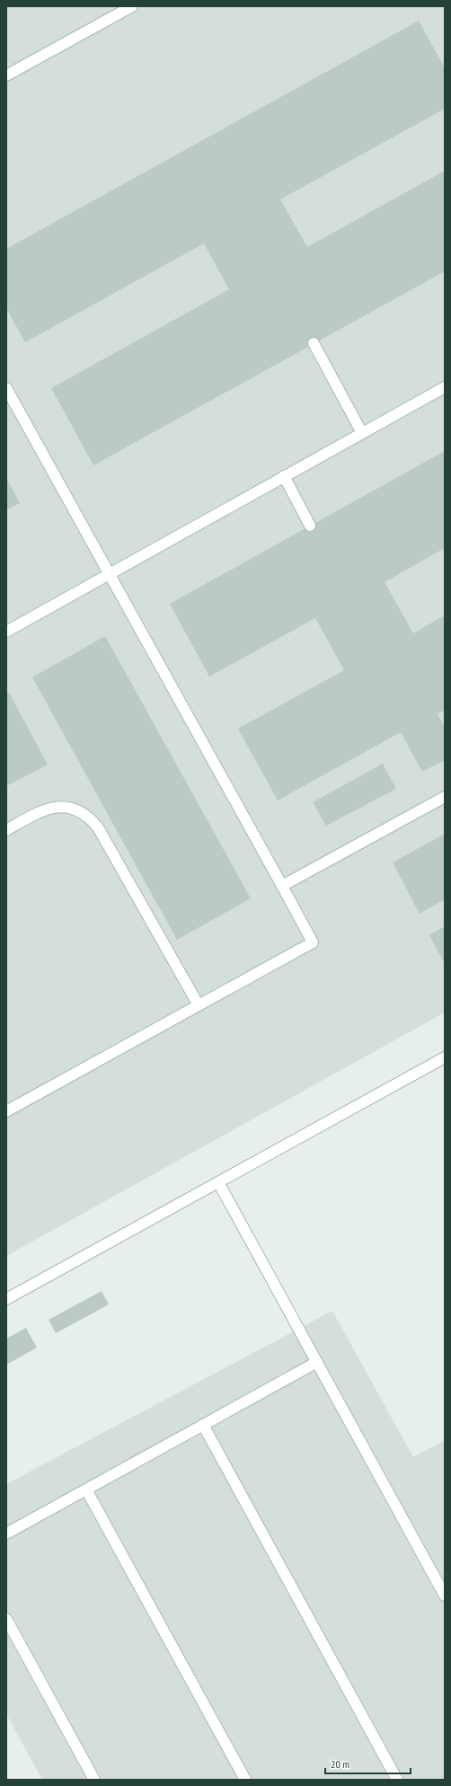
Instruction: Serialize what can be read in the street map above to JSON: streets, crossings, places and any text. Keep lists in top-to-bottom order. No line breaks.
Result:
{"scale_bar":"20 m"}
